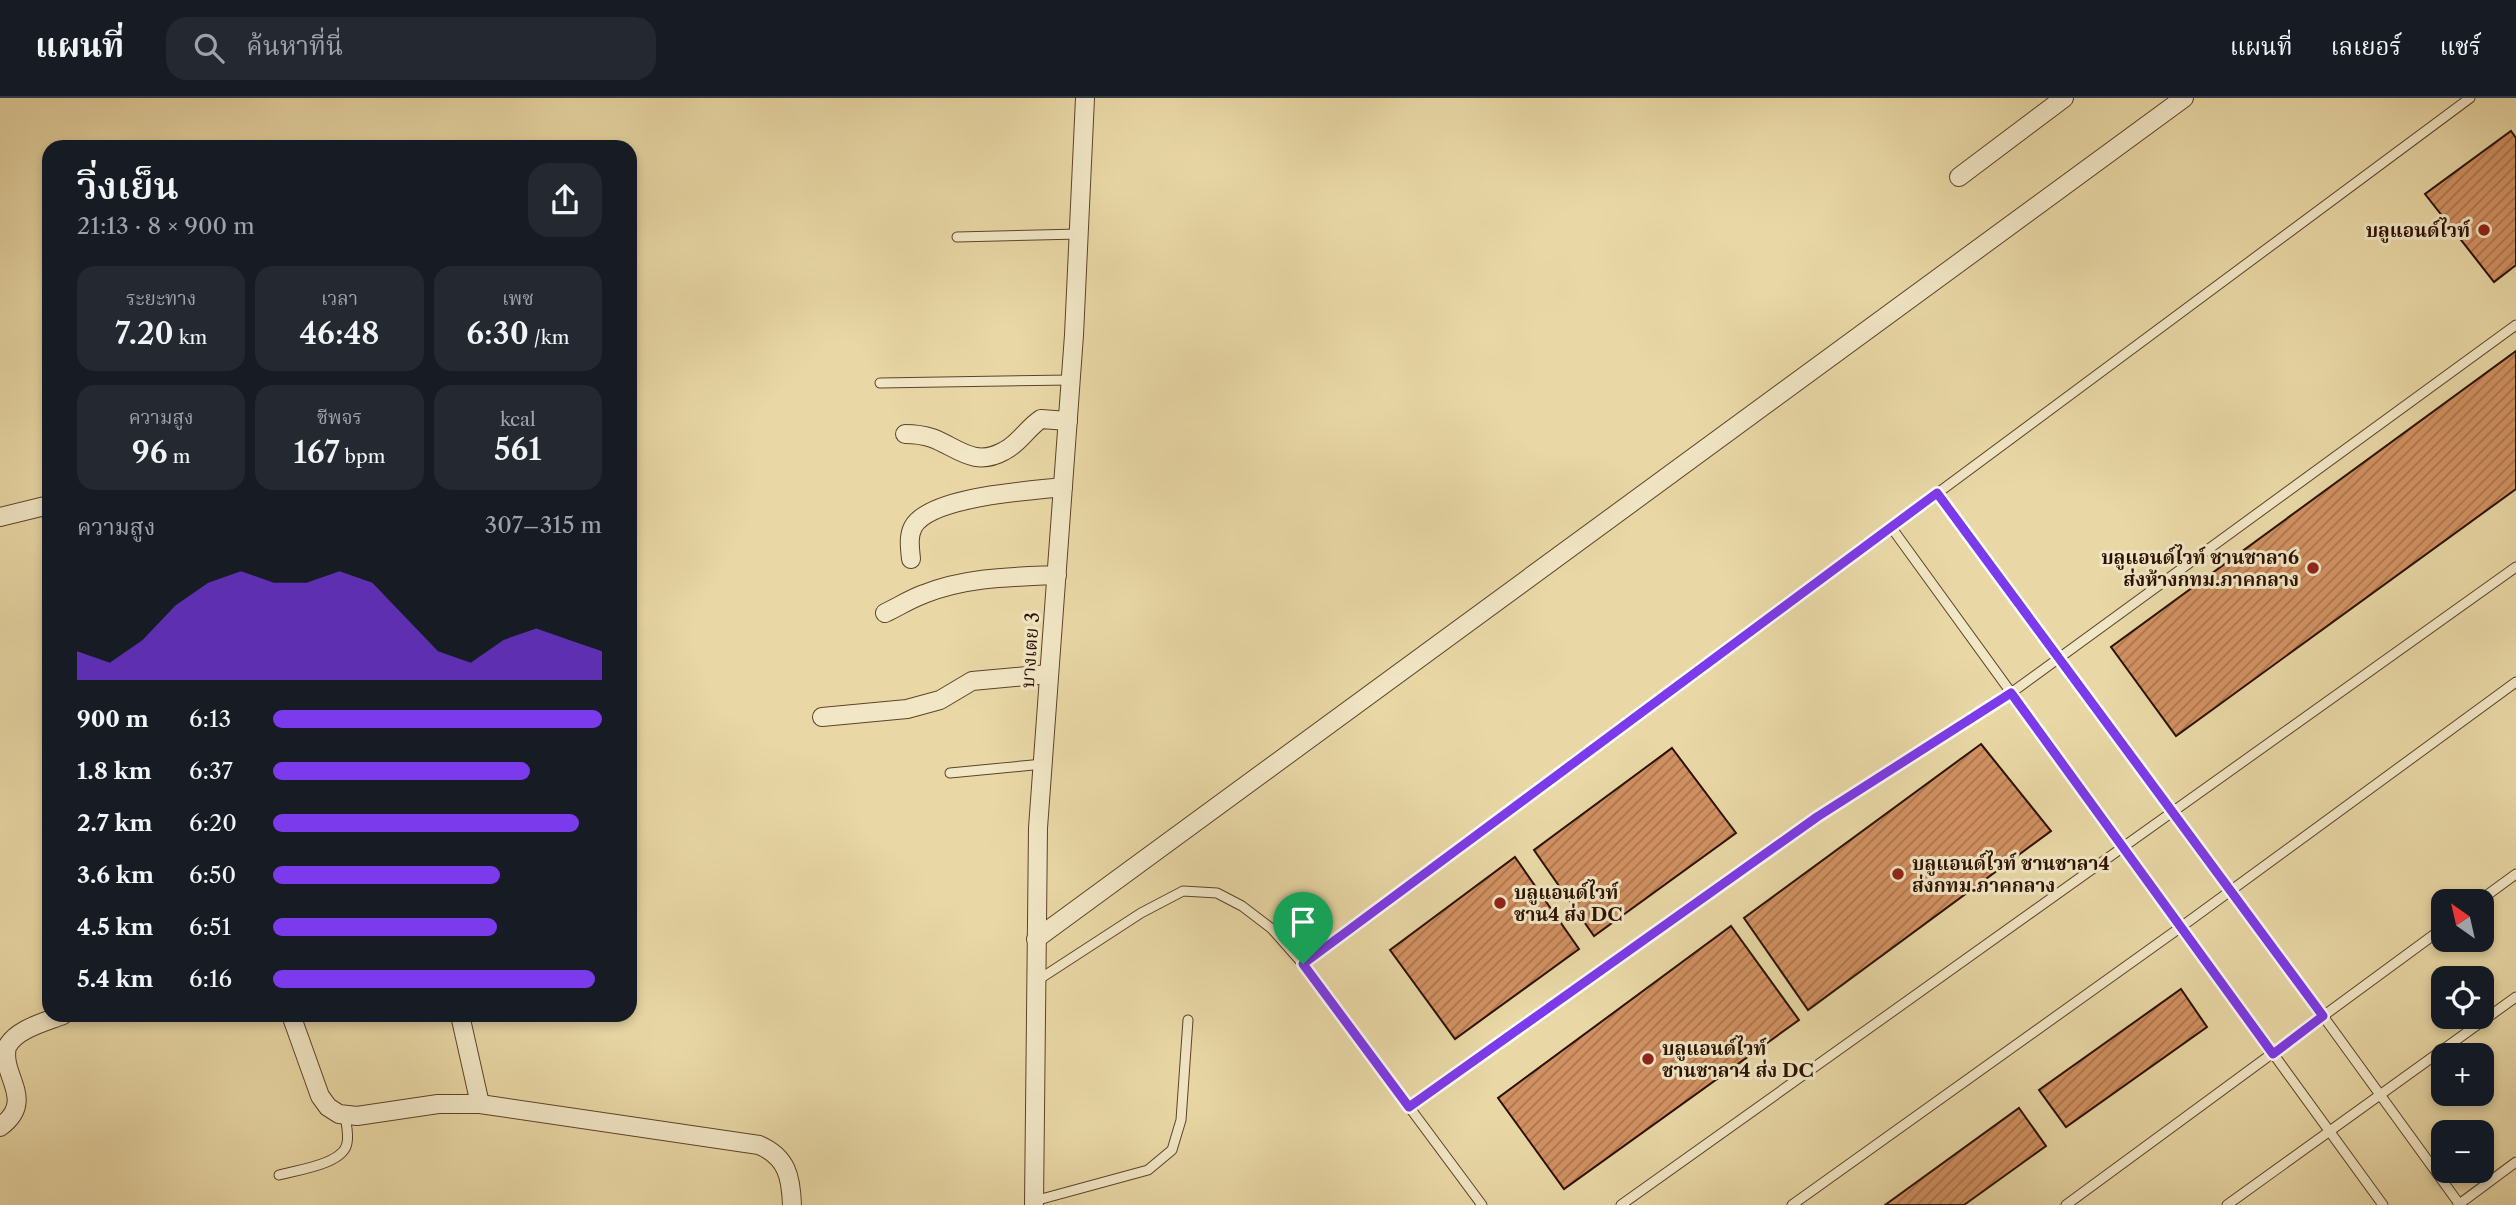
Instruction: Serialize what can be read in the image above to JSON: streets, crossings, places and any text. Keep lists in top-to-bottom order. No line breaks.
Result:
{"streets":{"street":["บางเตย 3"]},"places":["บลูแอนด์ไวท์","บลูแอนด์ไวท์ ชานชาลา6 ส่งห้างกทม.ภาคกลาง","บลูแอนด์ไวท์ ชานชาลา4 ส่งกทม.ภาคกลาง","บลูแอนด์ไวท์ ชาน4 ส่ง DC","บลูแอนด์ไวท์ ชานชาลา4 ส่ง DC"],"north":"top left","page":{"header":"แผนที่","search":"ค้นหาที่นี่","nav":["แผนที่","เลเยอร์","แชร์"],"heading":["วิ่งเย็น","21:13 · 8 × 900 m"],"stats":[["ระยะทาง","7.20 km"],["เวลา","46:48"],["เพซ","6:30 /km"],["ความสูง","96 m"],["ชีพจร","167 bpm"],["kcal","561"]],"chart":["ความสูง","307–315 m"],"list":[{"name":"900 m","note":"6:13"},{"name":"1.8 km","note":"6:37"},{"name":"2.7 km","note":"6:20"},{"name":"3.6 km","note":"6:50"},{"name":"4.5 km","note":"6:51"},{"name":"5.4 km","note":"6:16"}],"map_buttons":["+","−"]}}
